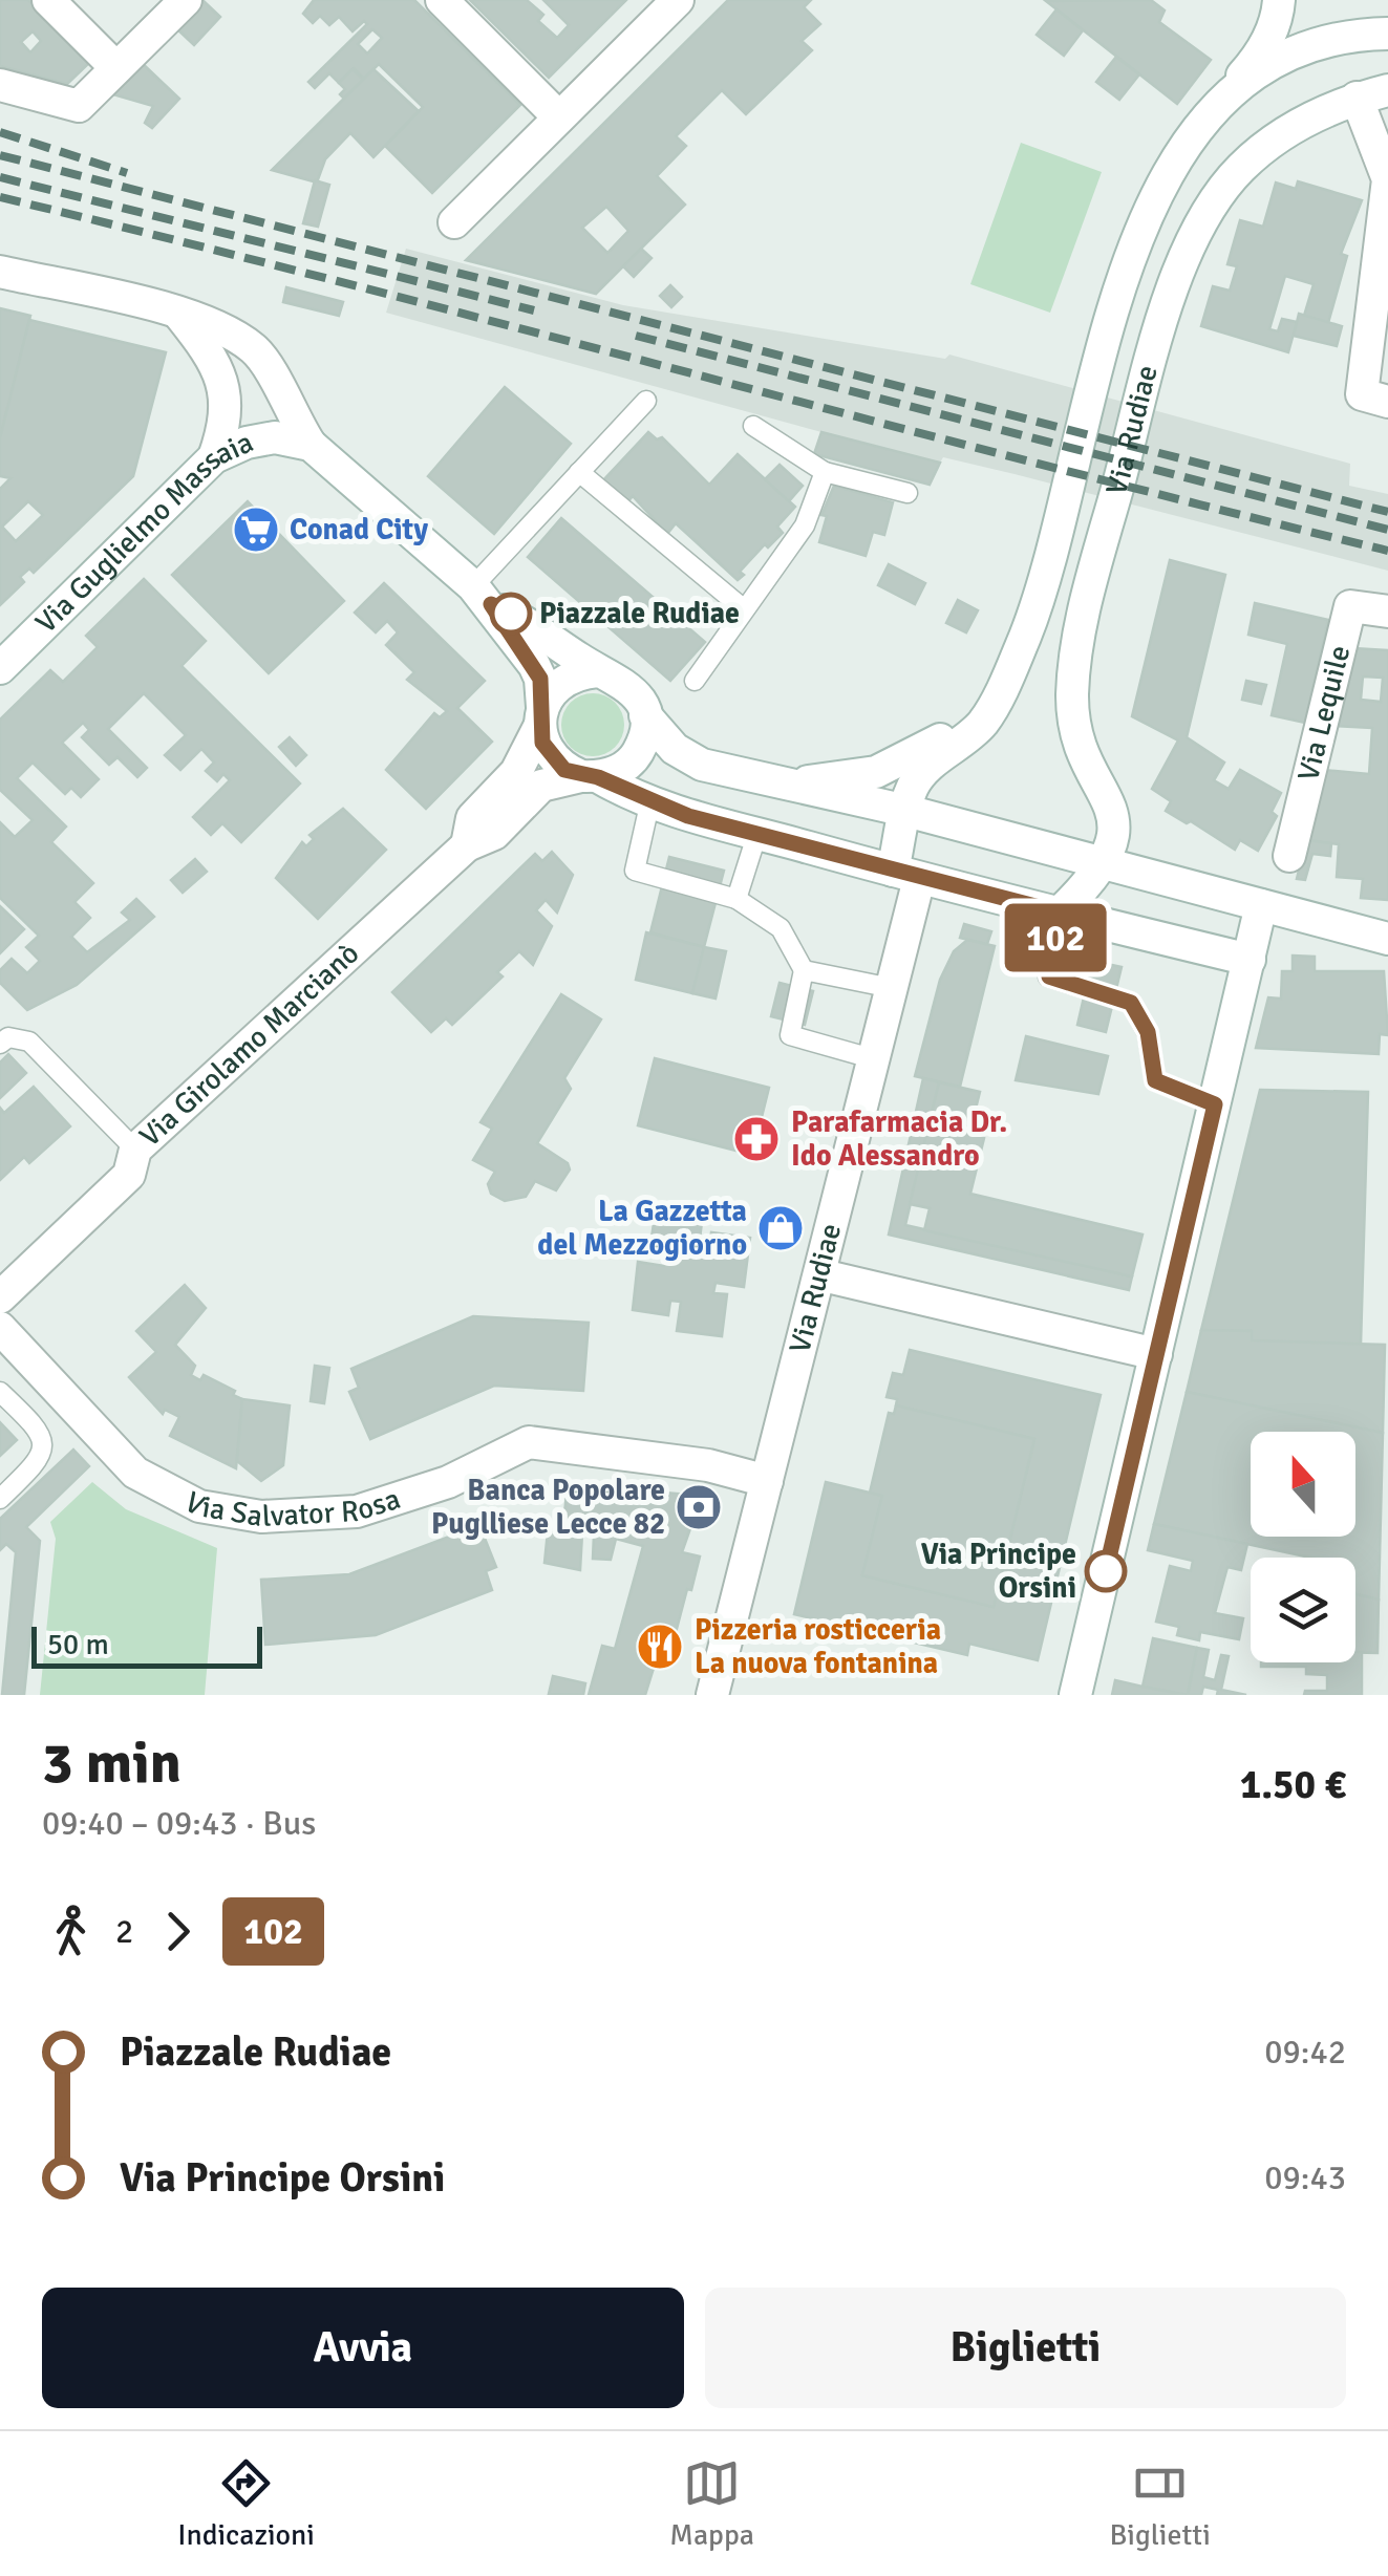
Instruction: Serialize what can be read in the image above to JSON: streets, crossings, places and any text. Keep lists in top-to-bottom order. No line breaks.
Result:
{"streets":{"main road":["Via Rudiae","Via Guglielmo Massaia","Via Lequile","Via Girolamo Marcianò","Via Salvator Rosa"]},"crossings":[["Via Rudiae","Via Salvator Rosa"]],"places":{"supermarket":["Conad City"],"other":["Piazzale Rudiae","Via Principe Orsini"],"pharmacy":["Parafarmacia Dr. Ido Alessandro"],"shop":["La Gazzetta del Mezzogiorno"],"bank":["Banca Popolare Puglliese Lecce 82"],"restaurant":["Pizzeria rosticceria La nuova fontanina"]},"lines":["bus line 102"],"scale_bar":"50 m","north":"top","page":{"on_map":"102","scale":"50 m","heading":["3 min","09:40 – 09:43 · Bus","1.50 €"],"legs":["2","102"],"list":[{"name":"Piazzale Rudiae","value":"09:42"},{"name":"Via Principe Orsini","value":"09:43"}],"buttons":["Avvia","Biglietti"],"tabs":["Indicazioni","Mappa","Biglietti"]}}
